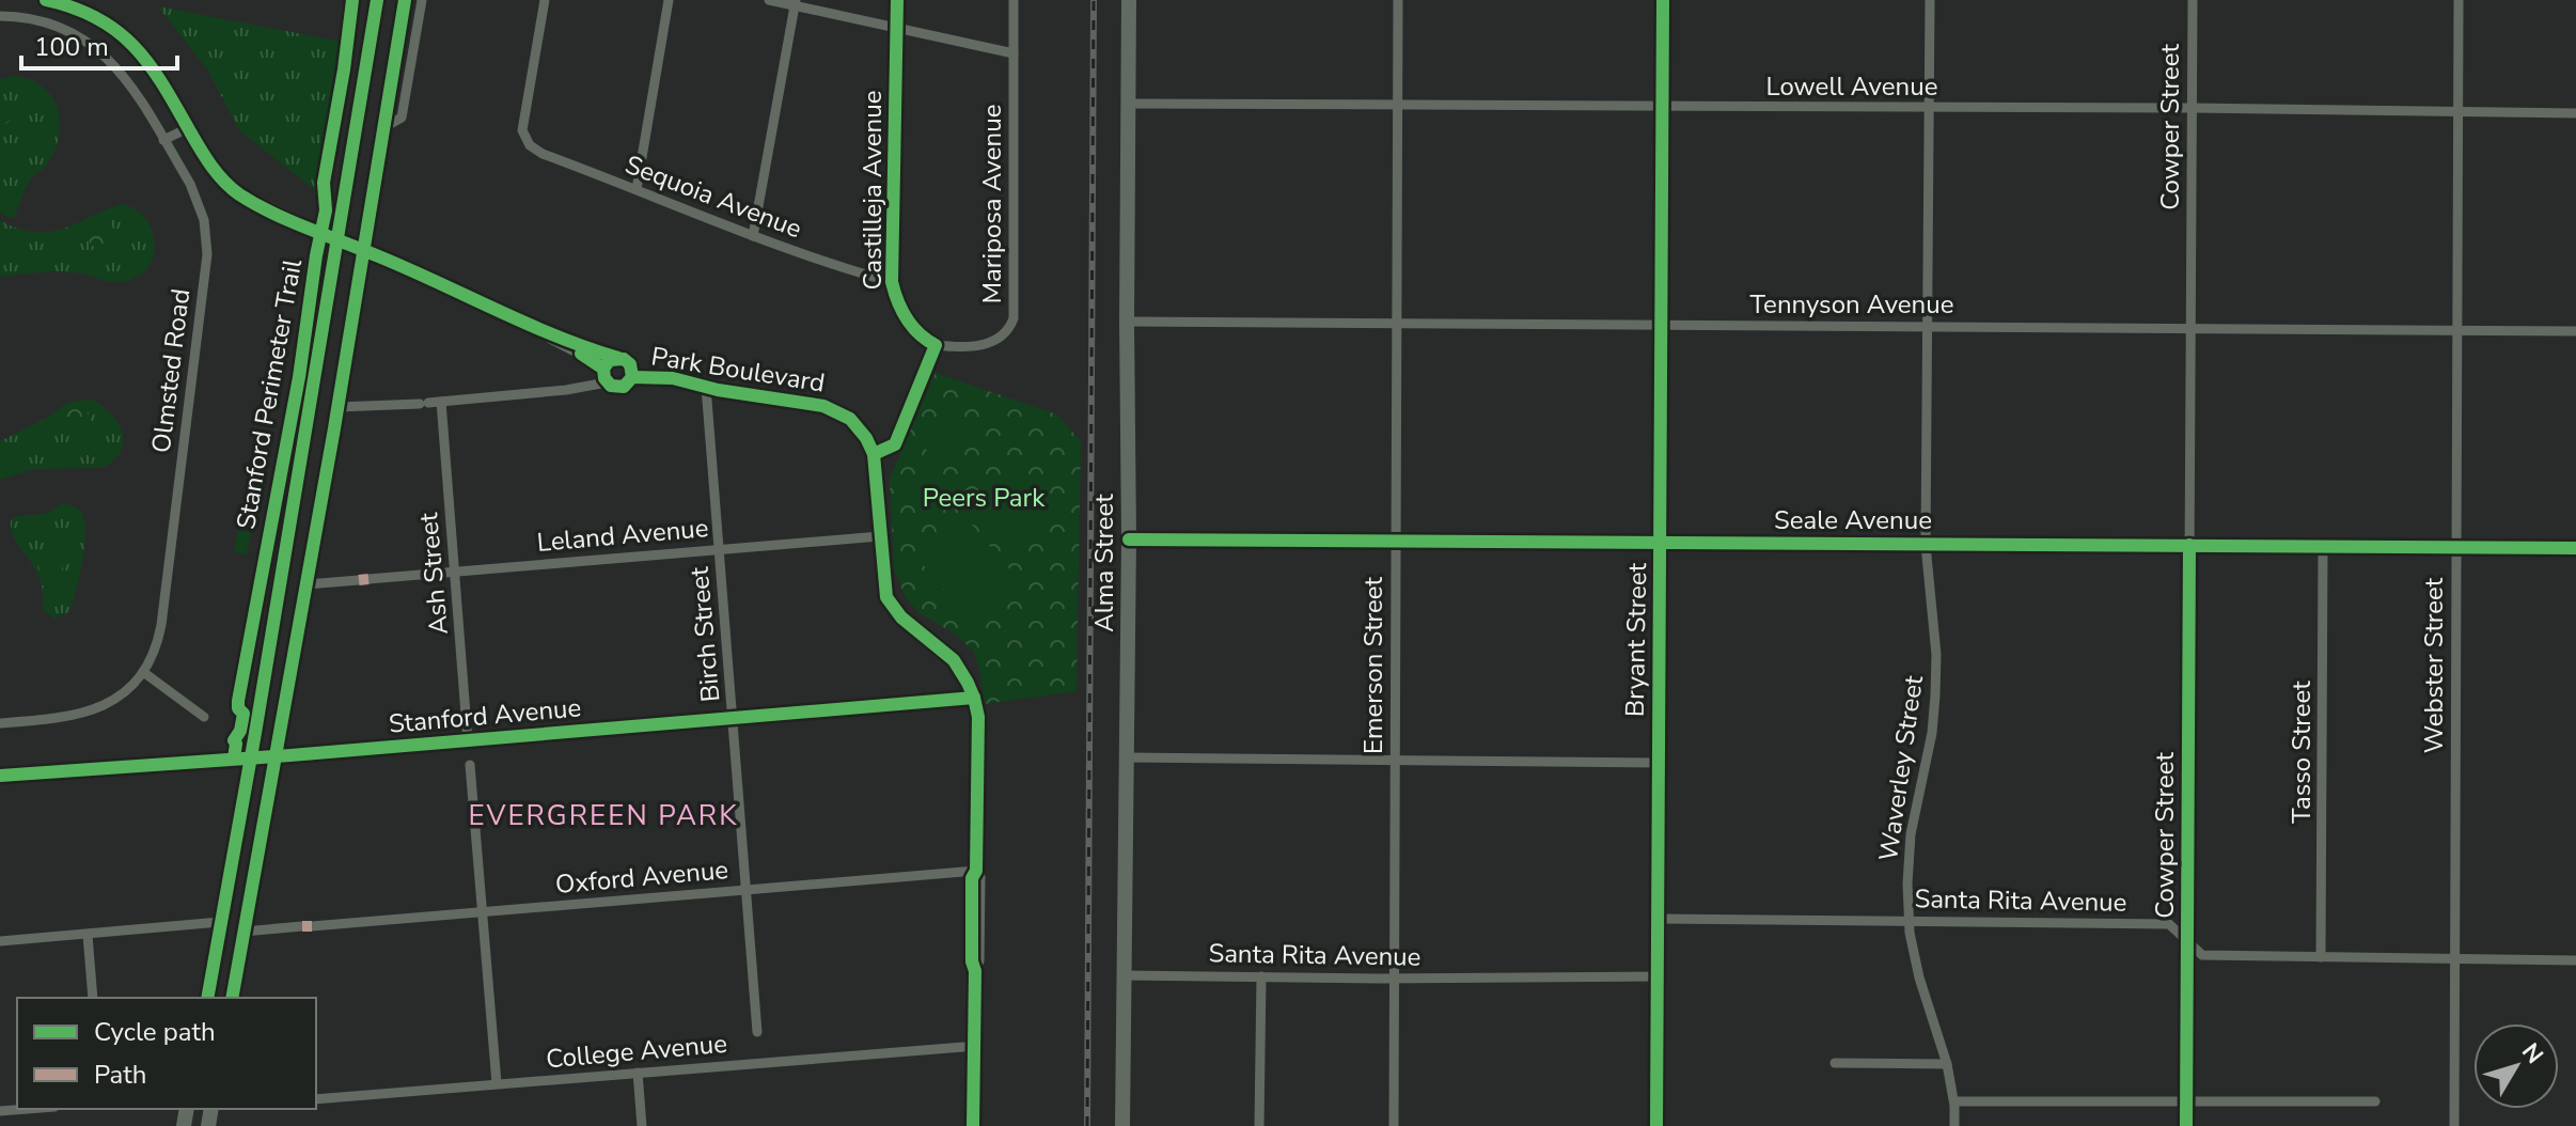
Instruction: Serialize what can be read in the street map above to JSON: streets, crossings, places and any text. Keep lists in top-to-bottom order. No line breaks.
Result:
{"streets":{"main road":["Alma Street"],"street":["Lowell Avenue","Cowper Street","Castilleja Avenue","Sequoia Avenue","Mariposa Avenue","Tennyson Avenue","Park Boulevard","Olmsted Road","Seale Avenue","Leland Avenue","Ash Street","Birch Street","Bryant Street","Emerson Street","Webster Street","Stanford Avenue","Tasso Street","Waverley Street","Oxford Avenue","Santa Rita Avenue","College Avenue"],"cycle path":["Stanford Perimeter Trail"]},"crossings":[["Lowell Avenue","Cowper Street"],["Lowell Avenue","Alma Street"],["Lowell Avenue","Bryant Street"],["Lowell Avenue","Emerson Street"],["Lowell Avenue","Webster Street"],["Lowell Avenue","Waverley Street"],["Cowper Street","Tennyson Avenue"],["Cowper Street","Seale Avenue"],["Cowper Street","Santa Rita Avenue"],["Castilleja Avenue","Sequoia Avenue"],["Castilleja Avenue","Mariposa Avenue"],["Tennyson Avenue","Alma Street"],["Tennyson Avenue","Bryant Street"],["Tennyson Avenue","Emerson Street"],["Tennyson Avenue","Webster Street"],["Tennyson Avenue","Waverley Street"],["Park Boulevard","Leland Avenue"],["Park Boulevard","Birch Street"],["Park Boulevard","Stanford Avenue"],["Park Boulevard","Oxford Avenue"],["Seale Avenue","Alma Street"],["Seale Avenue","Bryant Street"],["Seale Avenue","Emerson Street"],["Seale Avenue","Webster Street"],["Seale Avenue","Tasso Street"],["Seale Avenue","Waverley Street"],["Leland Avenue","Ash Street"],["Leland Avenue","Birch Street"],["Alma Street","Santa Rita Avenue"],["Ash Street","Stanford Avenue"],["Birch Street","Stanford Avenue"],["Birch Street","Oxford Avenue"],["Bryant Street","Santa Rita Avenue"],["Emerson Street","Santa Rita Avenue"],["Webster Street","Santa Rita Avenue"],["Tasso Street","Santa Rita Avenue"],["Waverley Street","Santa Rita Avenue"]],"districts":["EVERGREEN PARK"],"parks":["Peers Park"],"legend":["Cycle path","Path"],"scale_bar":"100 m","north":"top right"}
